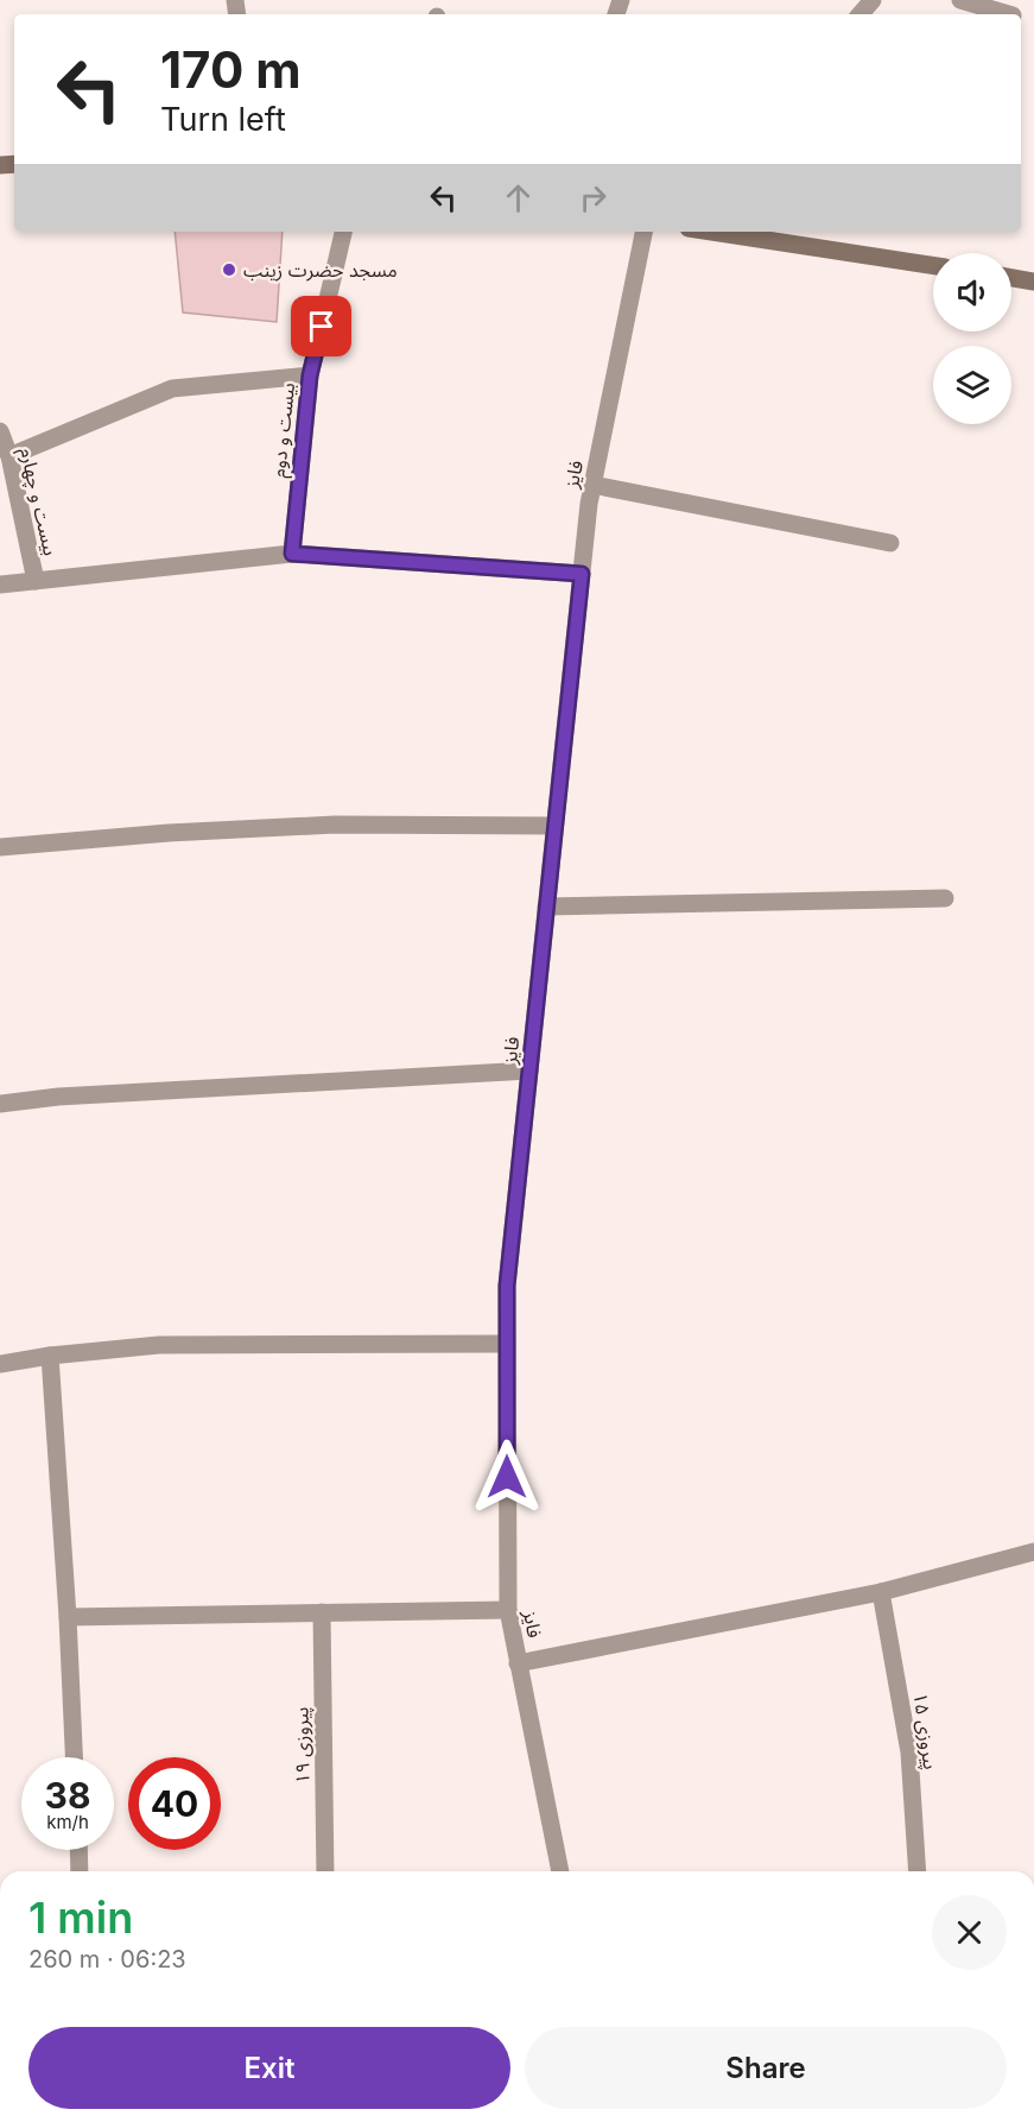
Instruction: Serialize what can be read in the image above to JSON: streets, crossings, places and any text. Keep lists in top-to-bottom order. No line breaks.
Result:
{"streets":{"street":["بیست و دوم","فایز","بیست و چهارم","پیروزی ۱۵","پیروزی ۱۹"]},"places":["مسجد حضرت زینب"],"page":{"turn":["170 m","Turn left"],"speed":"38 km/h","limit":"40","heading":["1 min","260 m · 06:23"],"buttons":["Exit","Share"]}}
